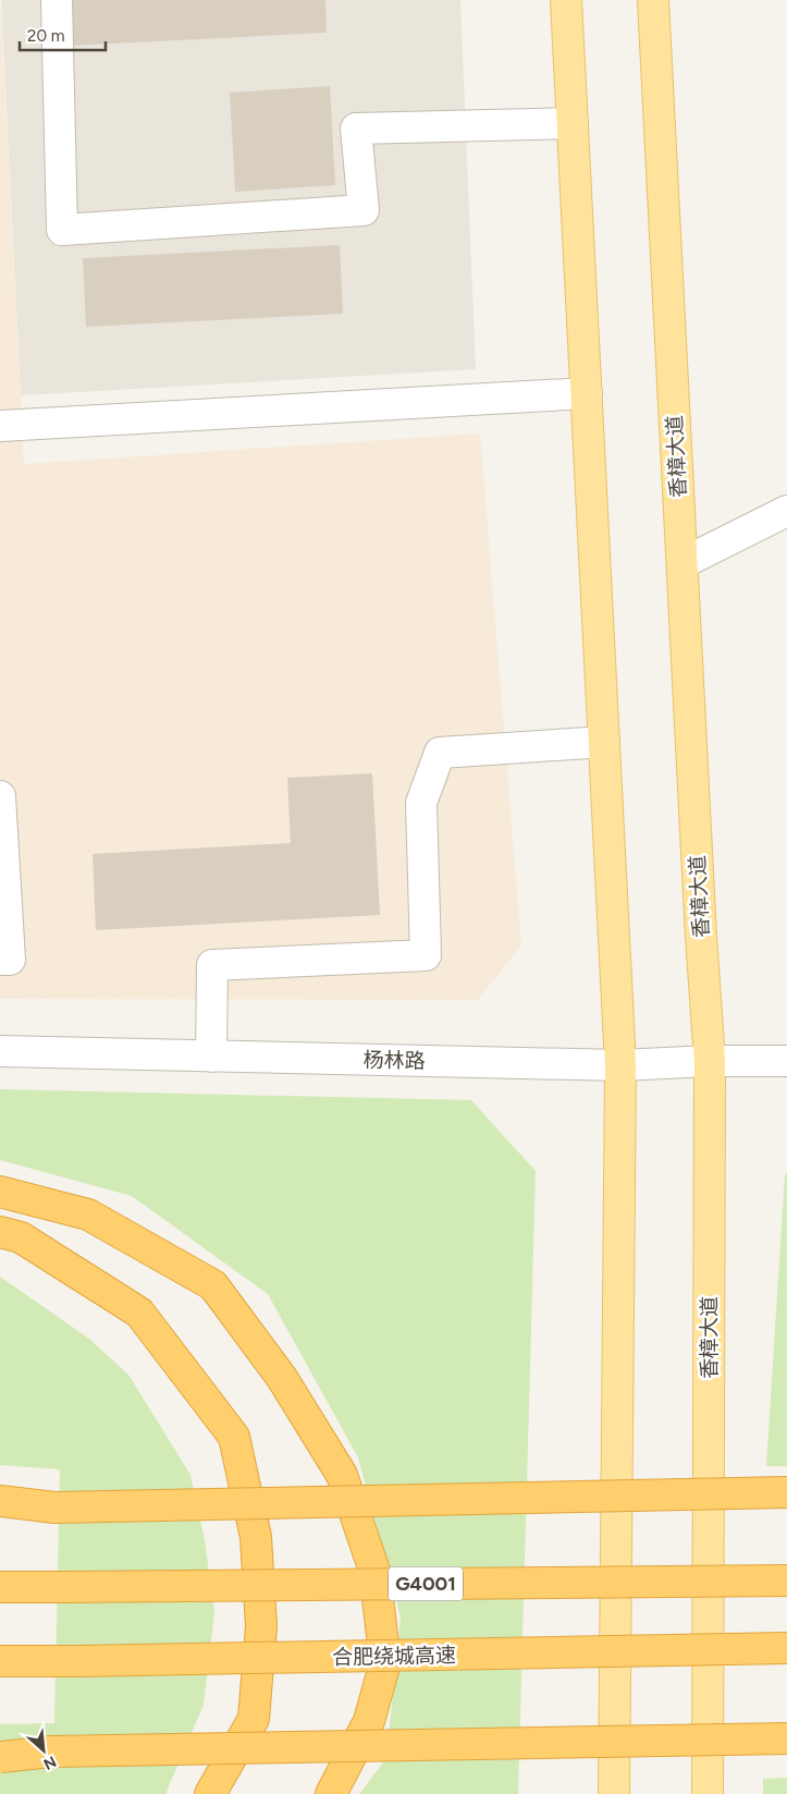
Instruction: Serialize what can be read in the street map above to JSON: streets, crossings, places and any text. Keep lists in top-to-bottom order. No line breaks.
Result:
{"streets":{"highway":["G4001","合肥绕城高速"],"main road":["香樟大道"],"street":["杨林路"]},"crossings":[["香樟大道","杨林路"]],"scale_bar":"20 m","north":"bottom right"}
